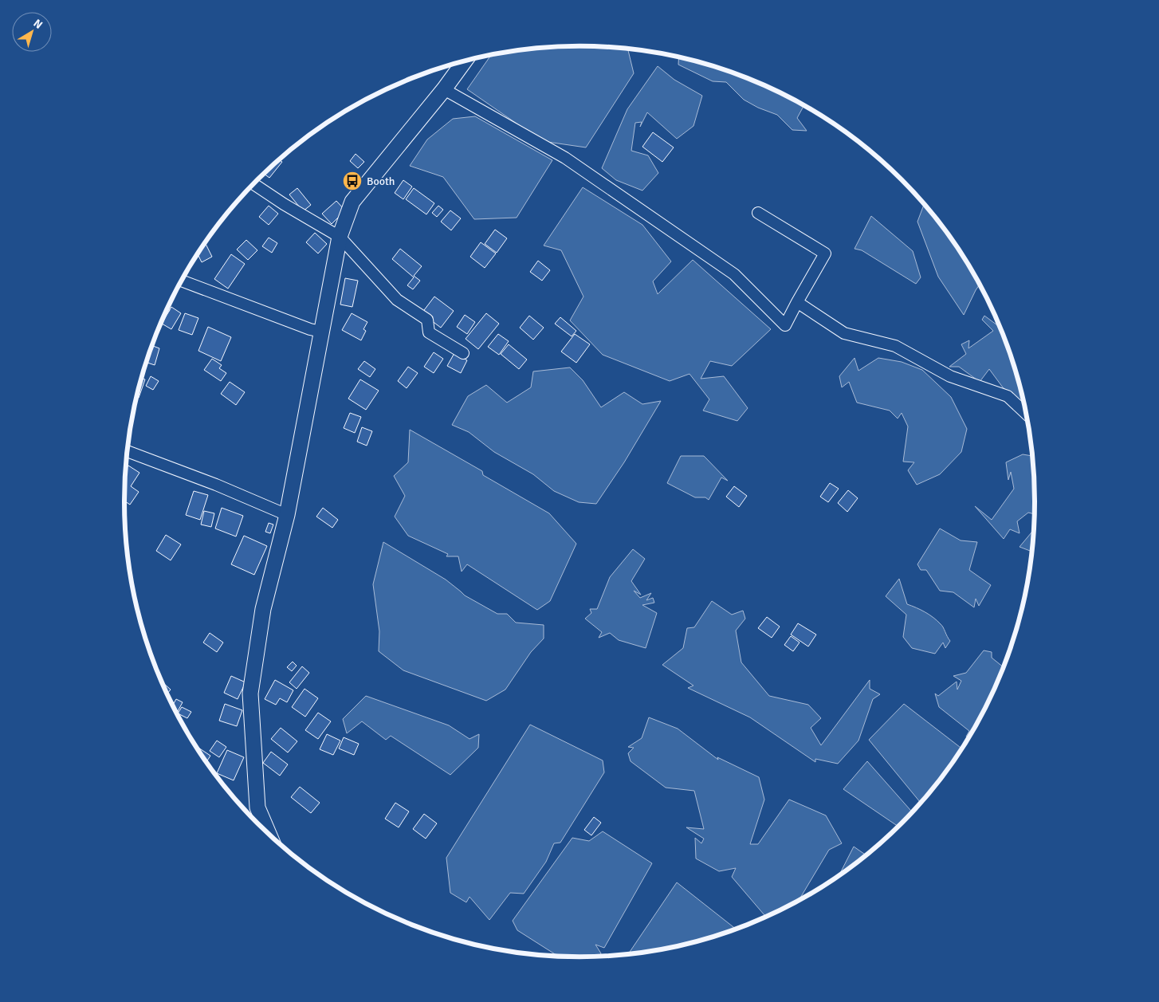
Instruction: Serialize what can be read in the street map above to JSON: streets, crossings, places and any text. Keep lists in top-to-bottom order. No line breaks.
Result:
{"places":{"bus stop":["Booth"]},"north":"top right"}
